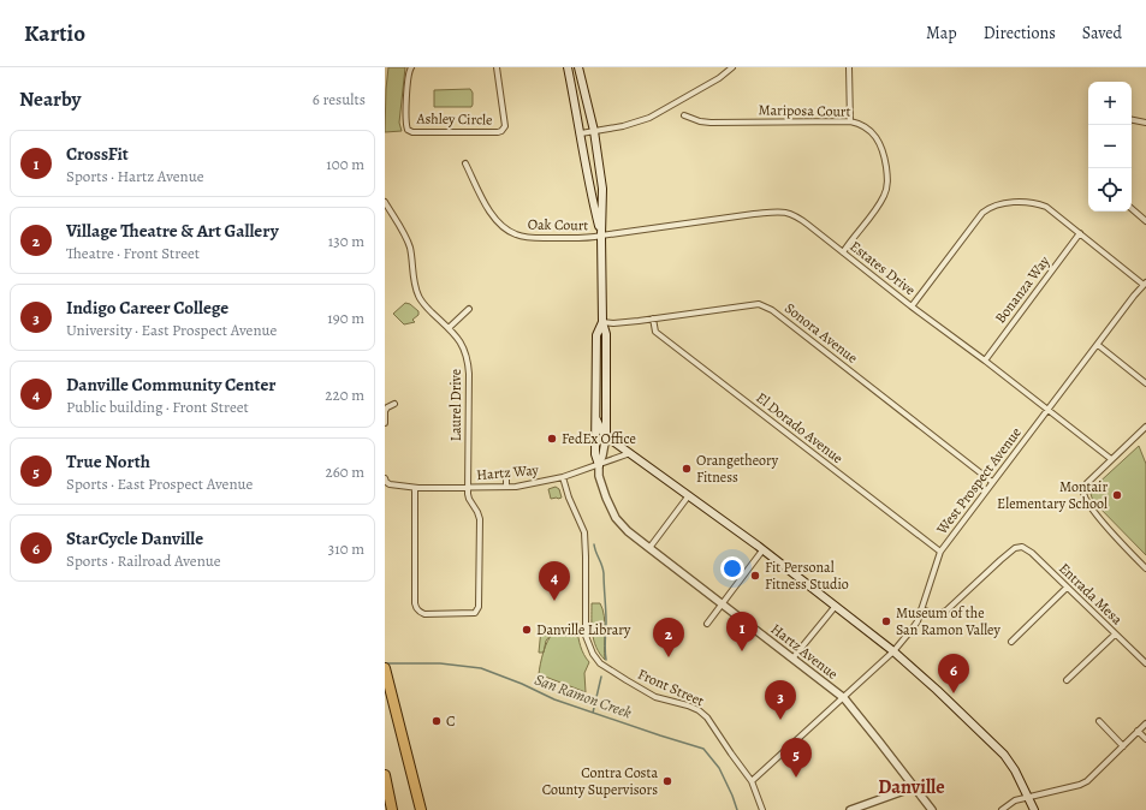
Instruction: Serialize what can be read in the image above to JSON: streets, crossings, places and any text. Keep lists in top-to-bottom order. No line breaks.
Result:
{"streets":{"street":["Mariposa Court","Ashley Circle","Oak Court","Estates Drive","Bonanza Way","Sonora Avenue","Laurel Drive","El Dorado Avenue","Hartz Way","West Prospect Avenue","Entrada Mesa","Hartz Avenue","Front Street"]},"crossings":[["Mariposa Court","Estates Drive"],["Oak Court","Estates Drive"],["Estates Drive","Bonanza Way"],["Estates Drive","West Prospect Avenue"],["Sonora Avenue","El Dorado Avenue"],["Sonora Avenue","West Prospect Avenue"],["Laurel Drive","Hartz Way"],["El Dorado Avenue","West Prospect Avenue"],["Hartz Way","Hartz Avenue"],["Hartz Way","Front Street"],["West Prospect Avenue","Entrada Mesa"],["West Prospect Avenue","Hartz Avenue"],["West Prospect Avenue","Front Street"]],"districts":["Danville"],"water":["San Ramon Creek"],"places":["FedEx Office","Orangetheory Fitness","Montair Elementary School","Fit Personal Fitness Studio","Museum of the San Ramon Valley","Danville Library","C","Contra Costa County Supervisors"],"page":{"header":"Kartio","nav":["Map","Directions","Saved"],"heading":["Nearby","6 results"],"map_buttons":["+","−"],"list":[{"mark":"1","name":"CrossFit","note":"Sports · Hartz Avenue","value":"100 m"},{"mark":"2","name":"Village Theatre & Art Gallery","note":"Theatre · Front Street","value":"130 m"},{"mark":"3","name":"Indigo Career College","note":"University · East Prospect Avenue","value":"190 m"},{"mark":"4","name":"Danville Community Center","note":"Public building · Front Street","value":"220 m"},{"mark":"5","name":"True North","note":"Sports · East Prospect Avenue","value":"260 m"},{"mark":"6","name":"StarCycle Danville","note":"Sports · Railroad Avenue","value":"310 m"}],"pins":["4","1","2","6","3","5"]}}
